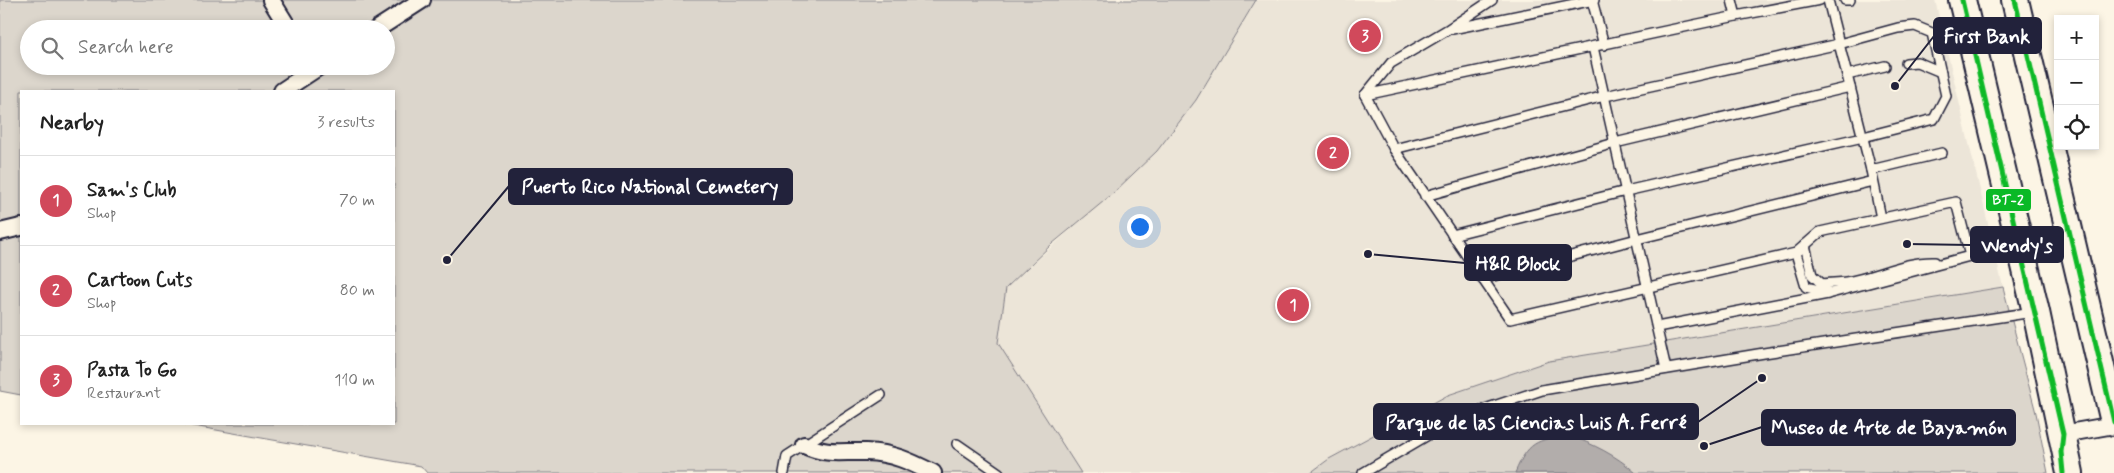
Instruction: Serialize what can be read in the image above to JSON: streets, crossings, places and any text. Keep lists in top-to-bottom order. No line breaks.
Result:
{"places":["First Bank","Wendy's","H&R Block","Puerto Rico National Cemetery","Parque de las Ciencias Luis A. Ferré","Museo de Arte de Bayamón"],"lines":["transit line BT-2"],"page":{"map_buttons":["+","−"],"pins":["3","2","1"],"search":"Search here","heading":["Nearby","3 results"],"list":[{"mark":"1","name":"Sam's Club","note":"Shop","value":"70 m"},{"mark":"2","name":"Cartoon Cuts","note":"Shop","value":"80 m"},{"mark":"3","name":"Pasta To Go","note":"Restaurant","value":"110 m"}]}}
